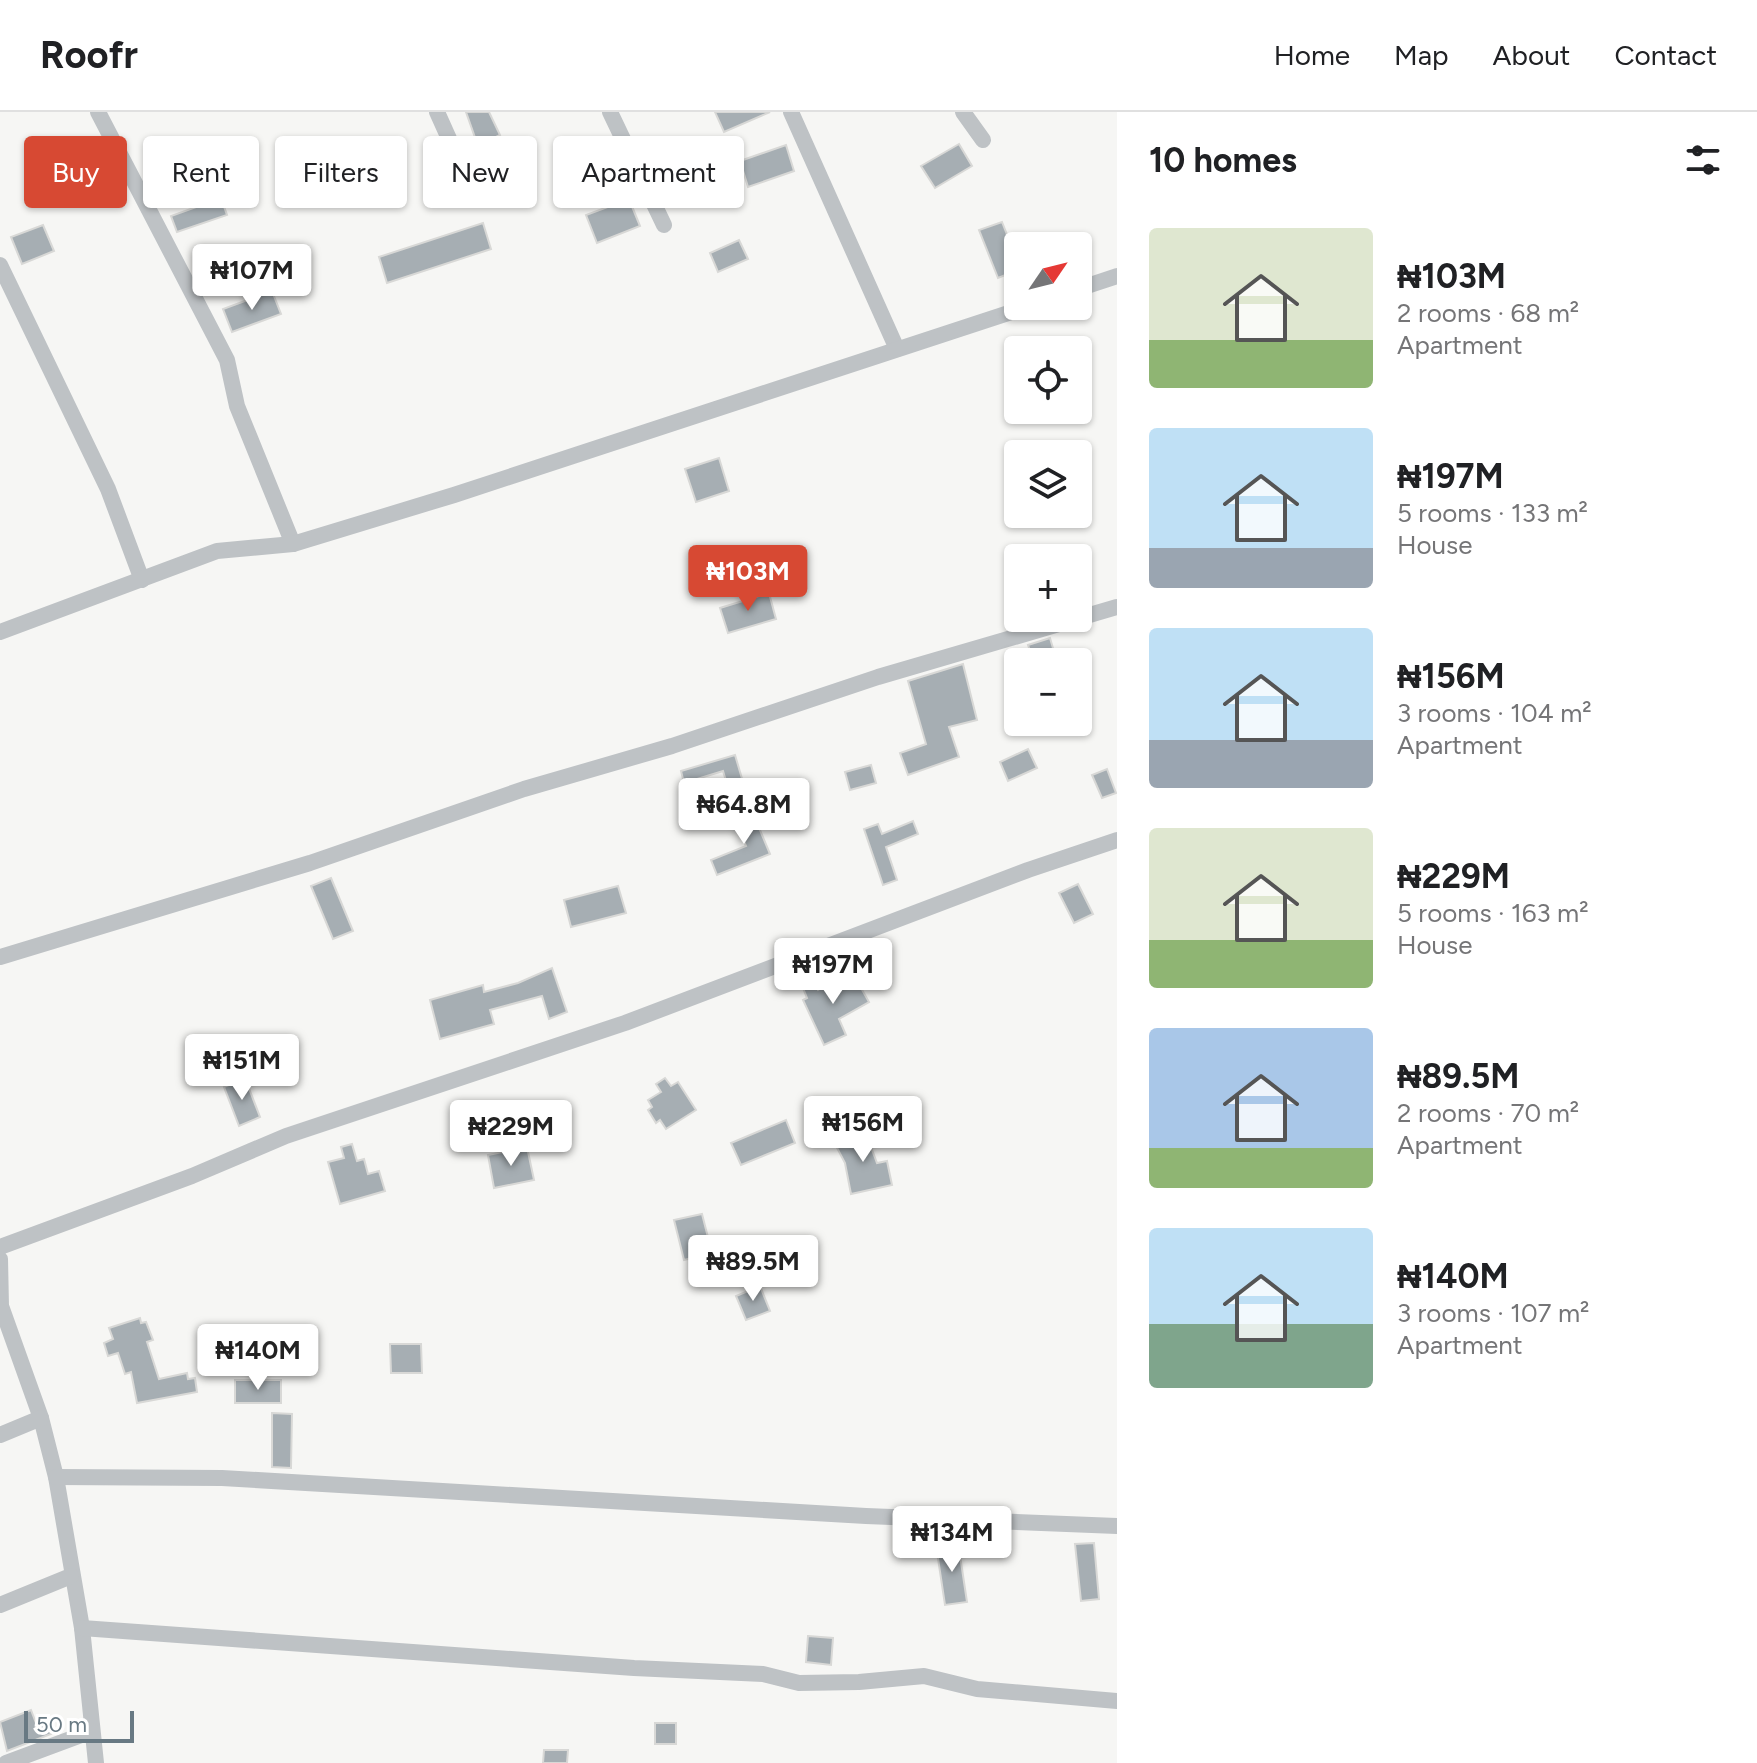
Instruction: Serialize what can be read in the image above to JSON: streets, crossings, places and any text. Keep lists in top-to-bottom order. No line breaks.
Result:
{"scale_bar":"50 m","north":"top right","page":{"header":"Roofr","nav":["Home","Map","About","Contact"],"heading":"10 homes","chip":["Buy","Rent","Filters","New","Apartment"],"list":[{"name":"₦103M","note":"2 rooms · 68 m² · Apartment"},{"name":"₦197M","note":"5 rooms · 133 m² · House"},{"name":"₦156M","note":"3 rooms · 104 m² · Apartment"},{"name":"₦229M","note":"5 rooms · 163 m² · House"},{"name":"₦89.5M","note":"2 rooms · 70 m² · Apartment"},{"name":"₦140M","note":"3 rooms · 107 m² · Apartment"}],"map_buttons":["+","−"],"price":["₦107M","₦103M","₦64.8M","₦197M","₦151M","₦156M","₦229M","₦89.5M","₦140M","₦134M"],"scale":"50 m"}}
